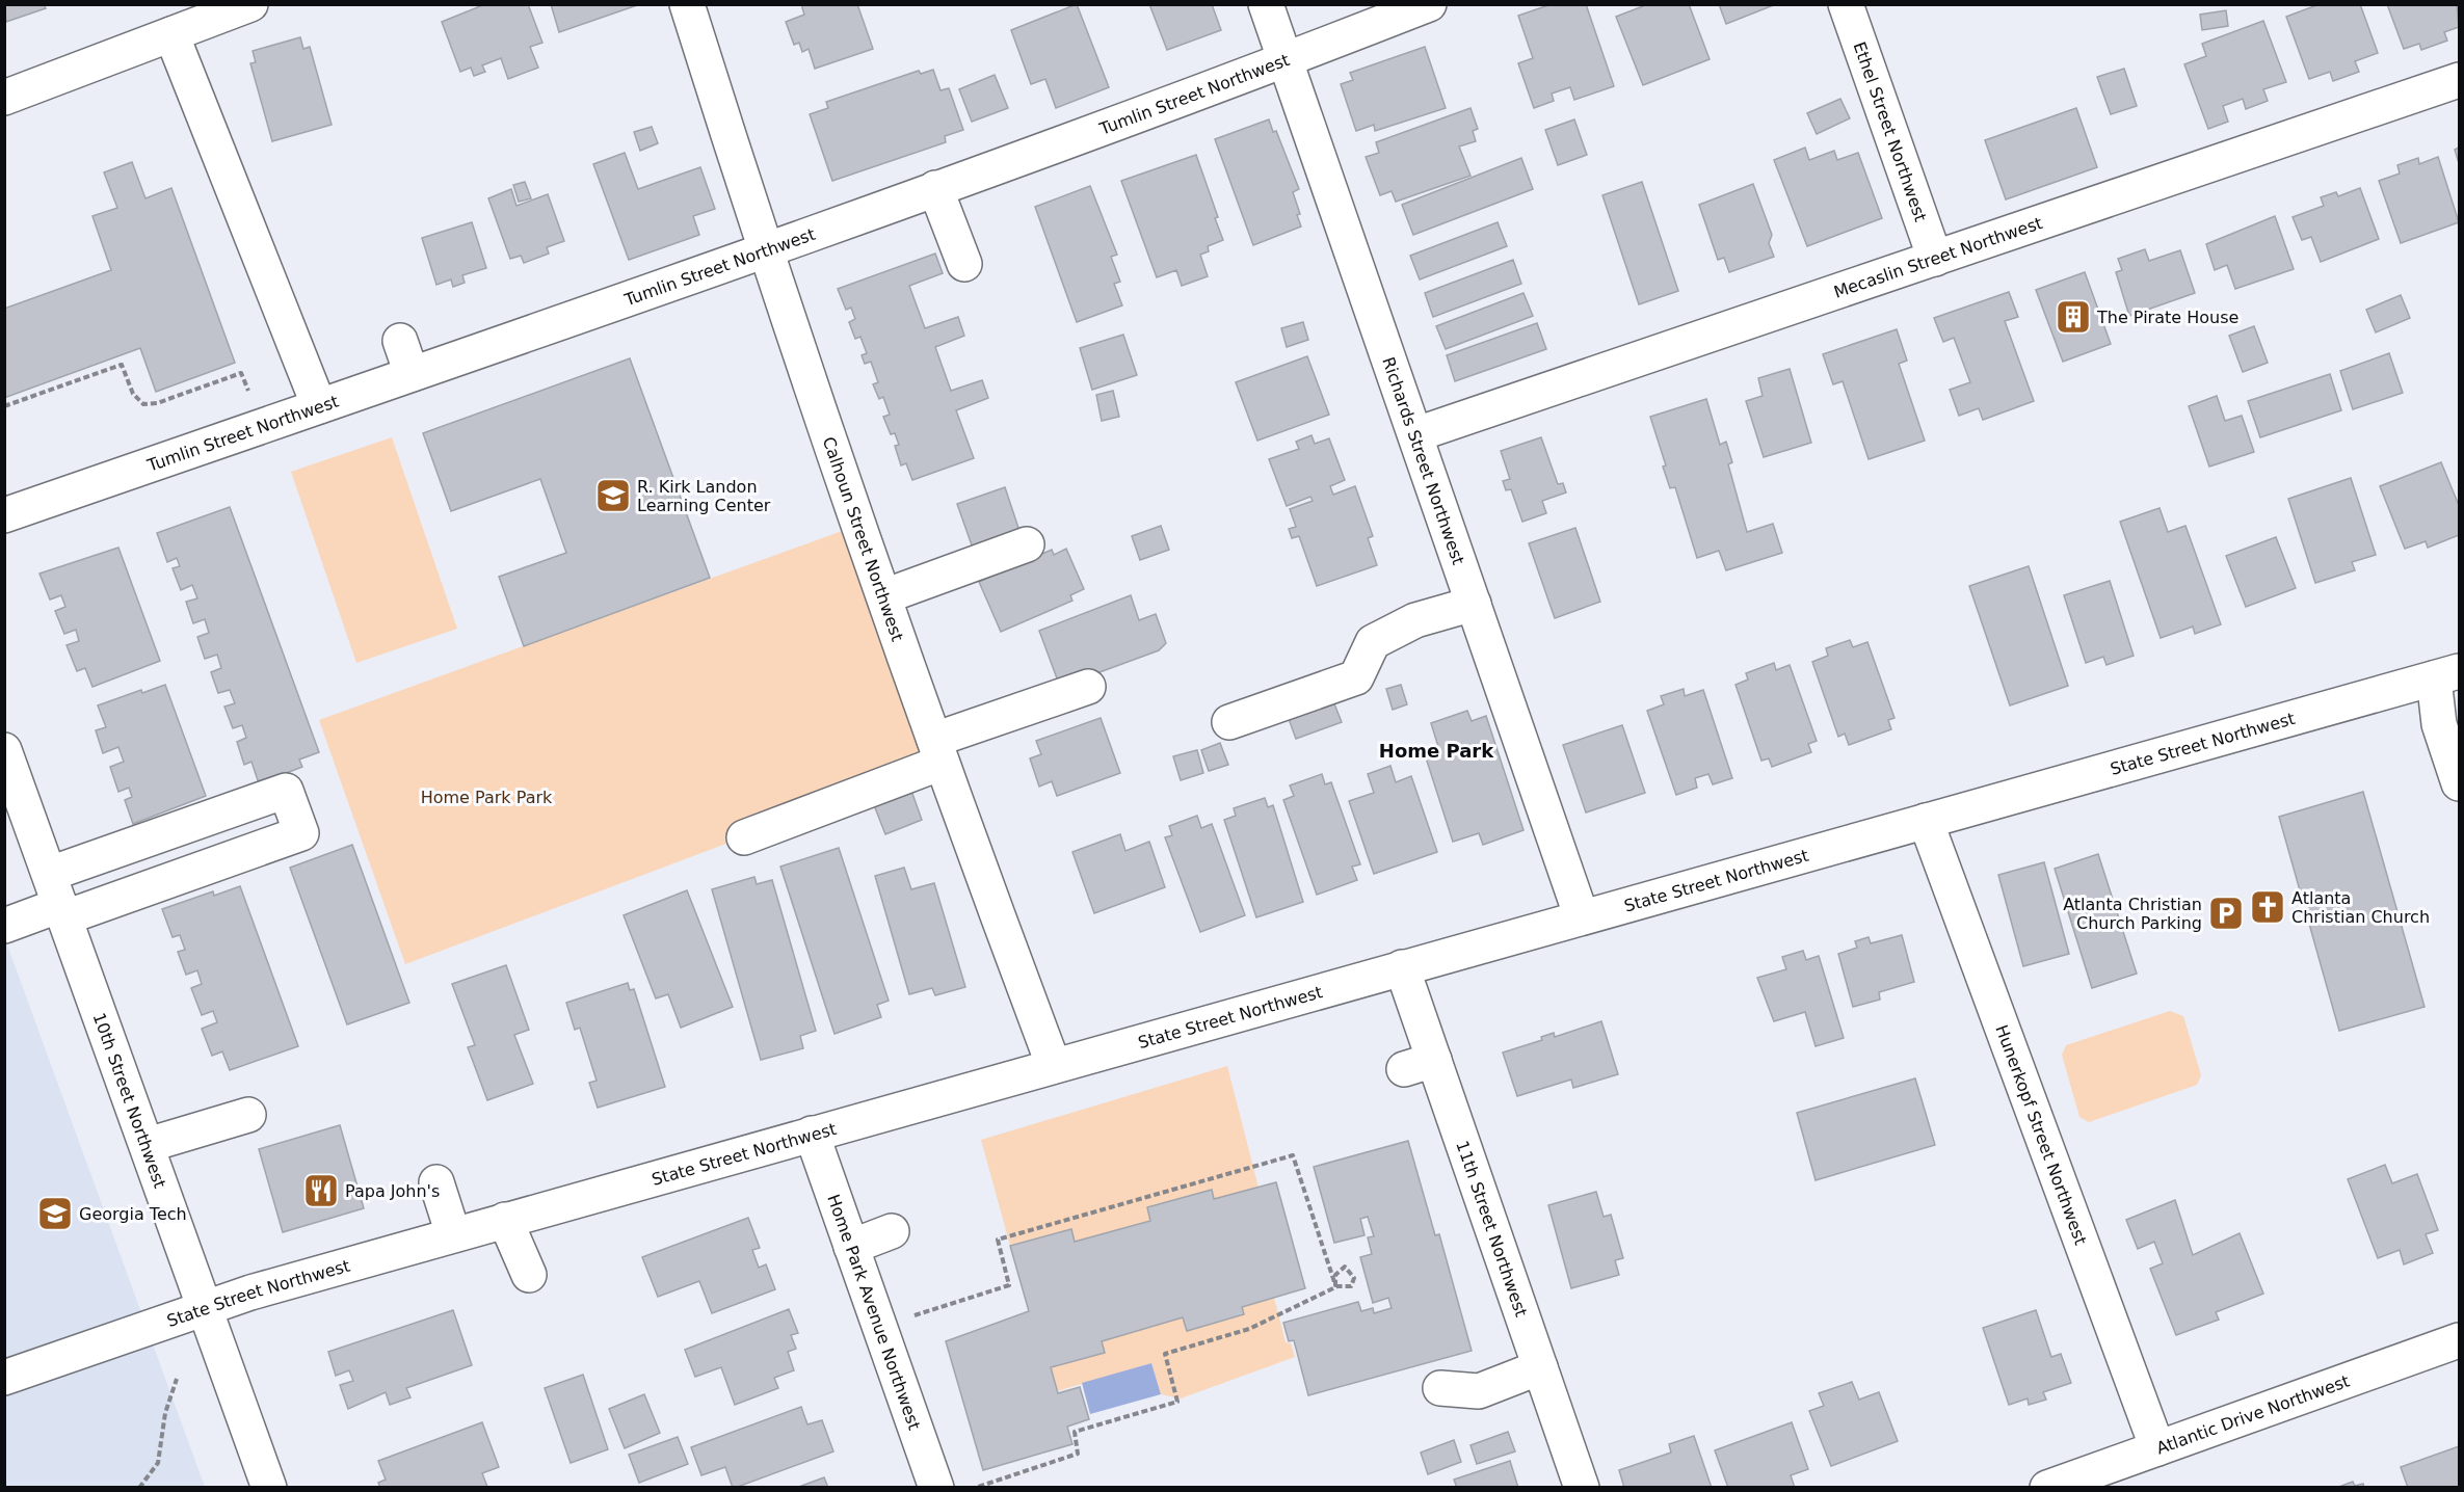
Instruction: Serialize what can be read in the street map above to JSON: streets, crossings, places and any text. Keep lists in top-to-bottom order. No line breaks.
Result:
{"streets":{"street":["Tumlin Street Northwest","Ethel Street Northwest","Mecaslin Street Northwest","Richards Street Northwest","Calhoun Street Northwest","State Street Northwest","10th Street Northwest","Hunerkopf Street Northwest","11th Street Northwest","Home Park Avenue Northwest","Atlantic Drive Northwest"]},"crossings":[["Tumlin Street Northwest","Richards Street Northwest"],["Tumlin Street Northwest","Calhoun Street Northwest"],["Ethel Street Northwest","Mecaslin Street Northwest"],["Mecaslin Street Northwest","Richards Street Northwest"],["Richards Street Northwest","State Street Northwest"],["Calhoun Street Northwest","State Street Northwest"],["State Street Northwest","10th Street Northwest"],["State Street Northwest","Hunerkopf Street Northwest"],["State Street Northwest","11th Street Northwest"],["State Street Northwest","Home Park Avenue Northwest"],["Hunerkopf Street Northwest","Atlantic Drive Northwest"]],"districts":["Home Park"],"parks":["Home Park Park"],"places":{"building":["The Pirate House"],"school or university":["R. Kirk Landon Learning Center","Georgia Tech"],"church":["Atlanta Christian Church"],"parking":["Atlanta Christian Church Parking"],"restaurant":["Papa John's"]}}
